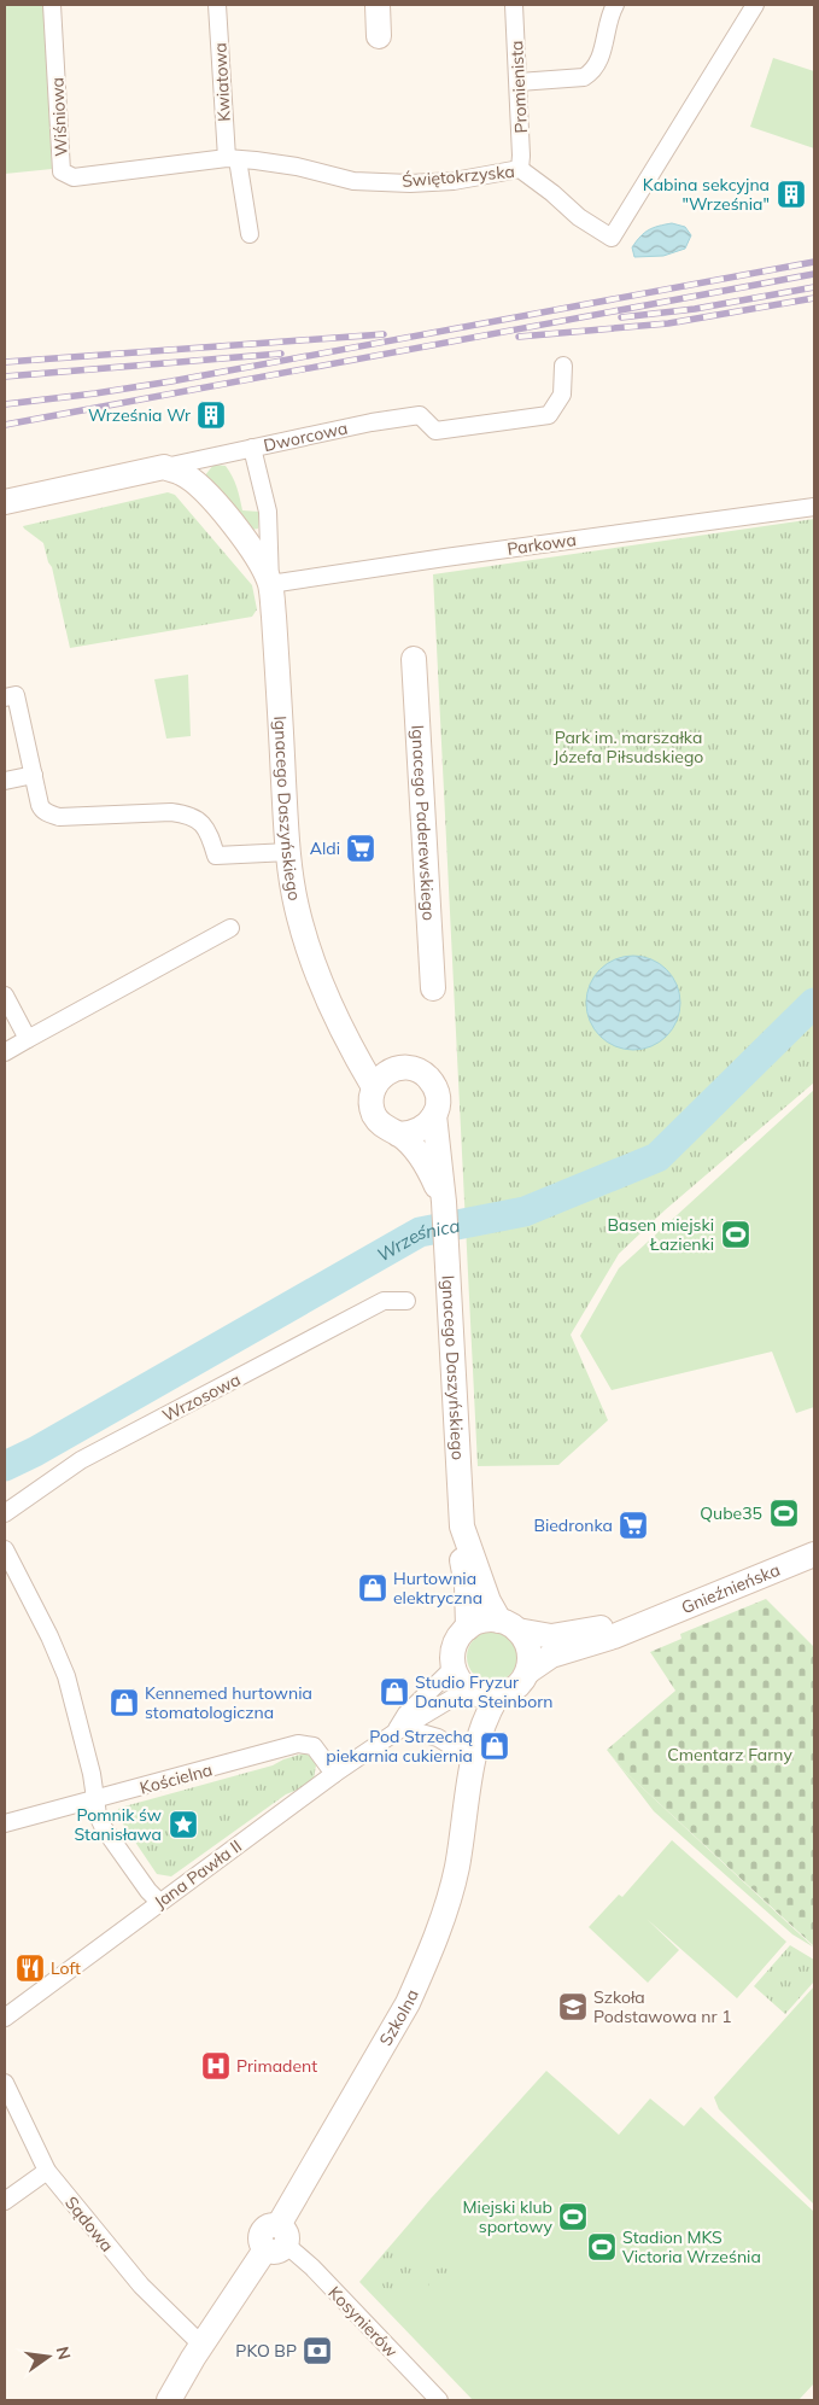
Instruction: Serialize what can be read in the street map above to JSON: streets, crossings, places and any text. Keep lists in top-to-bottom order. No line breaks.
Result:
{"streets":{"street":["Kwiatowa","Promienista","Wiśniowa","Świętokrzyska","Dworcowa","Parkowa","Ignacego Daszyńskiego","Ignacego Paderewskiego","Wrzosowa","Gnieźnieńska","Kościelna","Jana Pawła II","Szkolna","Sądowa","Kosynierów"]},"crossings":[["Kwiatowa","Wiśniowa"],["Kwiatowa","Świętokrzyska"],["Promienista","Świętokrzyska"],["Wiśniowa","Świętokrzyska"],["Dworcowa","Ignacego Daszyńskiego"],["Parkowa","Ignacego Daszyńskiego"],["Ignacego Daszyńskiego","Gnieźnieńska"],["Ignacego Daszyńskiego","Jana Pawła II"],["Ignacego Daszyńskiego","Szkolna"],["Gnieźnieńska","Jana Pawła II"],["Gnieźnieńska","Szkolna"],["Kościelna","Jana Pawła II"],["Jana Pawła II","Szkolna"],["Szkolna","Sądowa"],["Szkolna","Kosynierów"]],"water":["Wrześnica"],"parks":["Park im. marszałka Józefa Piłsudskiego","Cmentarz Farny"],"places":{"building":["Kabina sekcyjna \"Września\"","Września Wr"],"supermarket":["Aldi","Biedronka"],"sports":["Basen miejski Łazienki","Qube35","Miejski klub sportowy","Stadion MKS Victoria Września"],"shop":["Hurtownia elektryczna","Studio Fryzur Danuta Steinborn","Kennemed hurtownia stomatologiczna","Pod Strzechą piekarnia cukiernia"],"place":["Pomnik św Stanisława"],"restaurant":["Loft"],"school or university":["Szkoła Podstawowa nr 1"],"hospital":["Primadent"],"bank":["PKO BP"]},"north":"right"}
